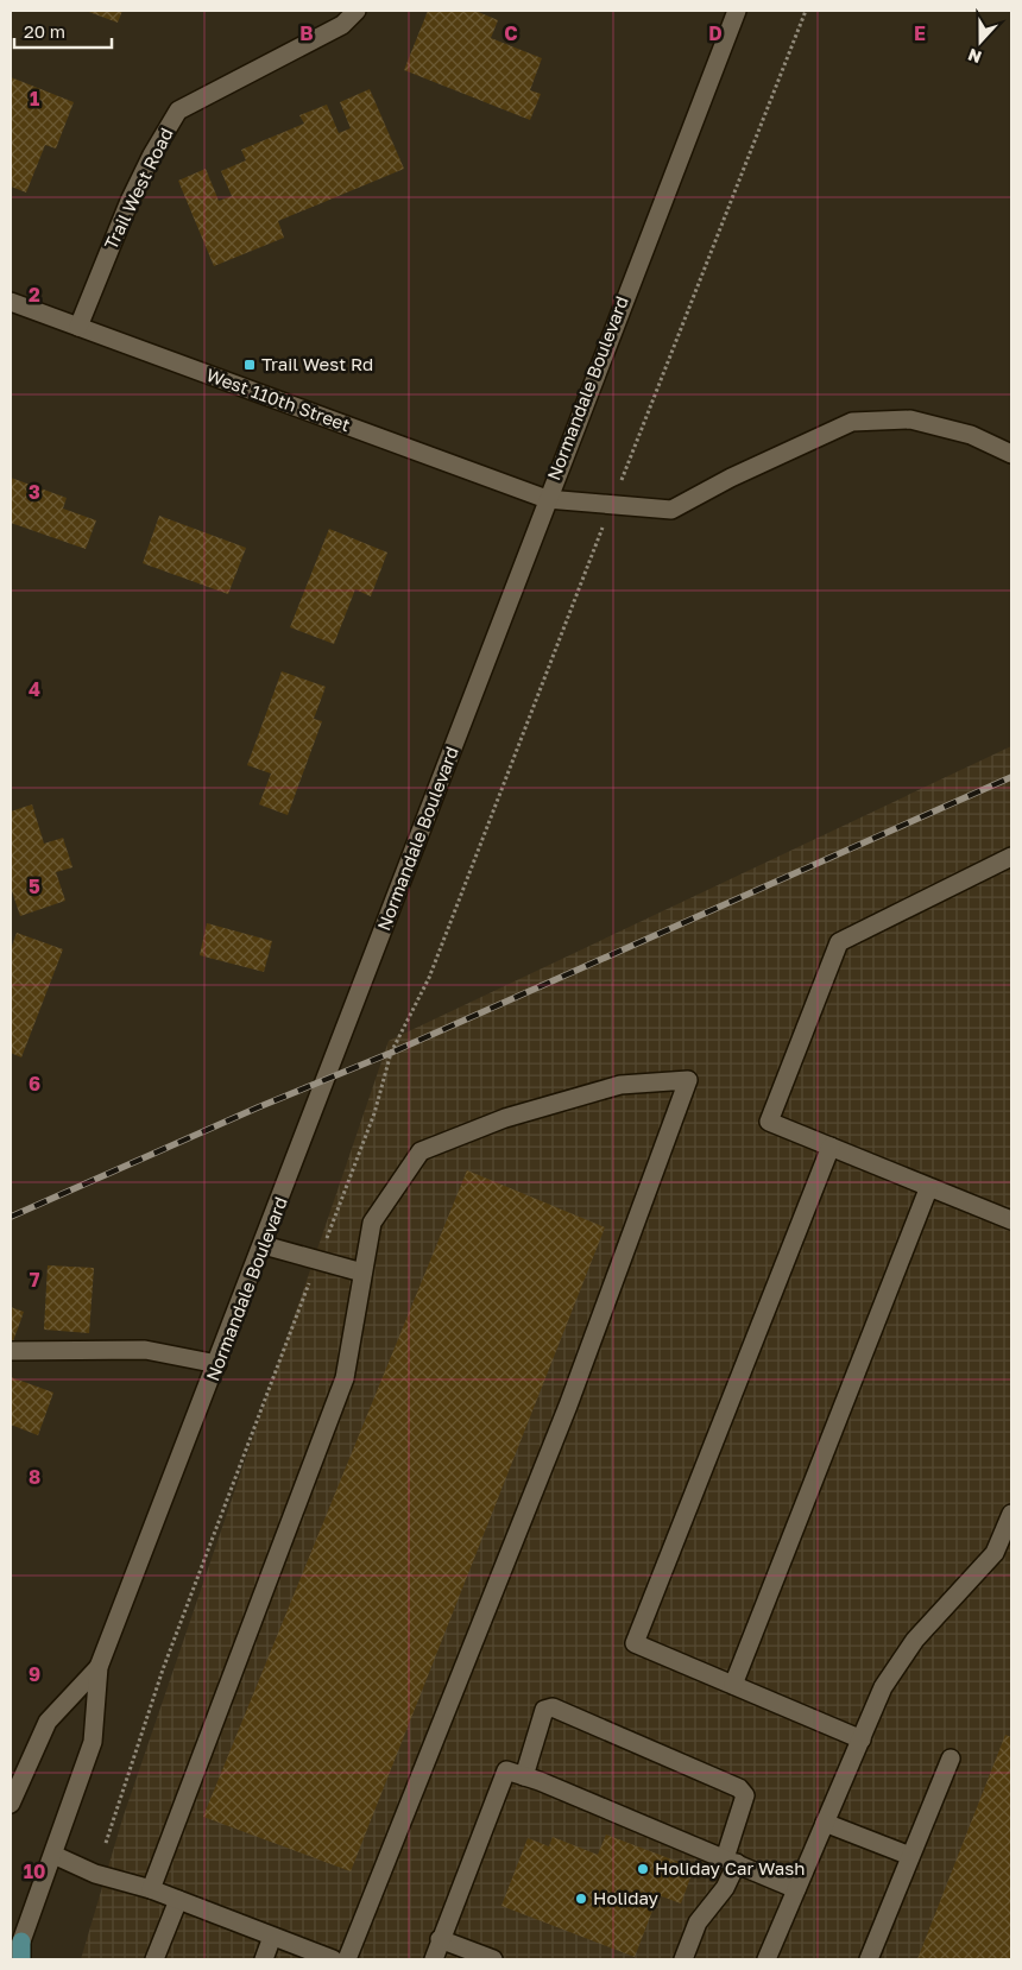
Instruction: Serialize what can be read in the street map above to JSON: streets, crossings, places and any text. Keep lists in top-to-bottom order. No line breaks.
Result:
{"streets":{"street":["Trail West Road","Normandale Boulevard","West 110th Street"]},"crossings":[["Trail West Road","West 110th Street"],["Normandale Boulevard","West 110th Street"]],"places":{"transit":["Trail West Rd"],"other":["Holiday Car Wash","Holiday"]},"scale_bar":"20 m","north":"bottom","grid":{"columns":["B","C","D","E"],"rows":["1","2","3","4","5","6","7","8","9","10"]}}
